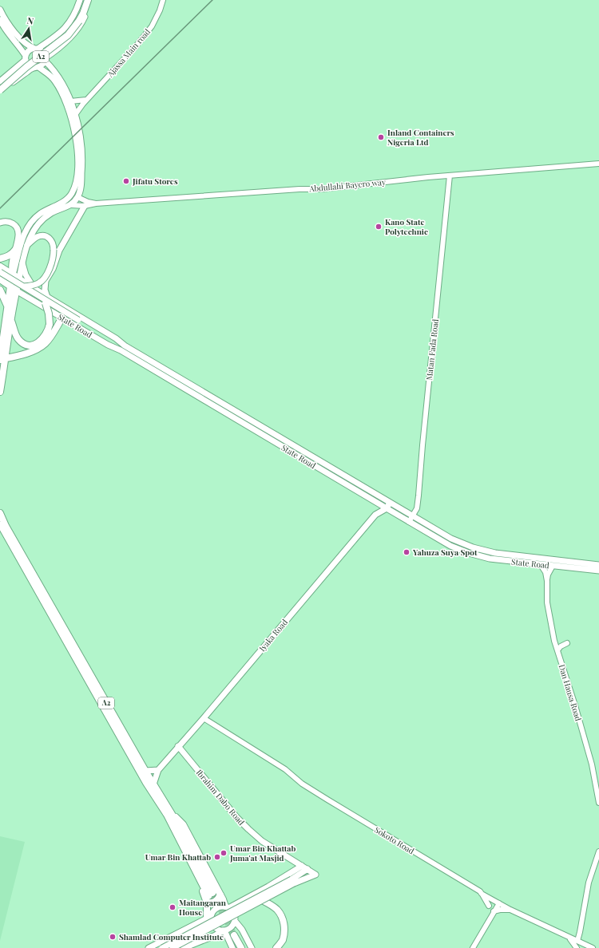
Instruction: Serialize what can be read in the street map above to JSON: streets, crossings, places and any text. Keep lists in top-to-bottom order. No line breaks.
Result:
{"streets":{"highway":["A2"],"main road":["State Road","Iyaka Road","Ibrahim Dabo Road"],"street":["Ajassa Main road","Abdullahi Bayero way","Matan Fada Road","Dan Hausa Road","Sokoto Road"]},"crossings":[["Abdullahi Bayero way","Matan Fada Road"],["State Road","Matan Fada Road"],["State Road","Iyaka Road"],["State Road","Dan Hausa Road"],["Iyaka Road","Ibrahim Dabo Road"],["Iyaka Road","Sokoto Road"]],"places":["Inland Containers Nigeria Ltd","Jifatu Stores","Kano State Polytechnic","Yahuza Suya Spot","Umar Bin Khattab Juma'at Masjid","Umar Bin Khattab","Maitangaran House","Shamlad Computer Institute"],"north":"top"}
